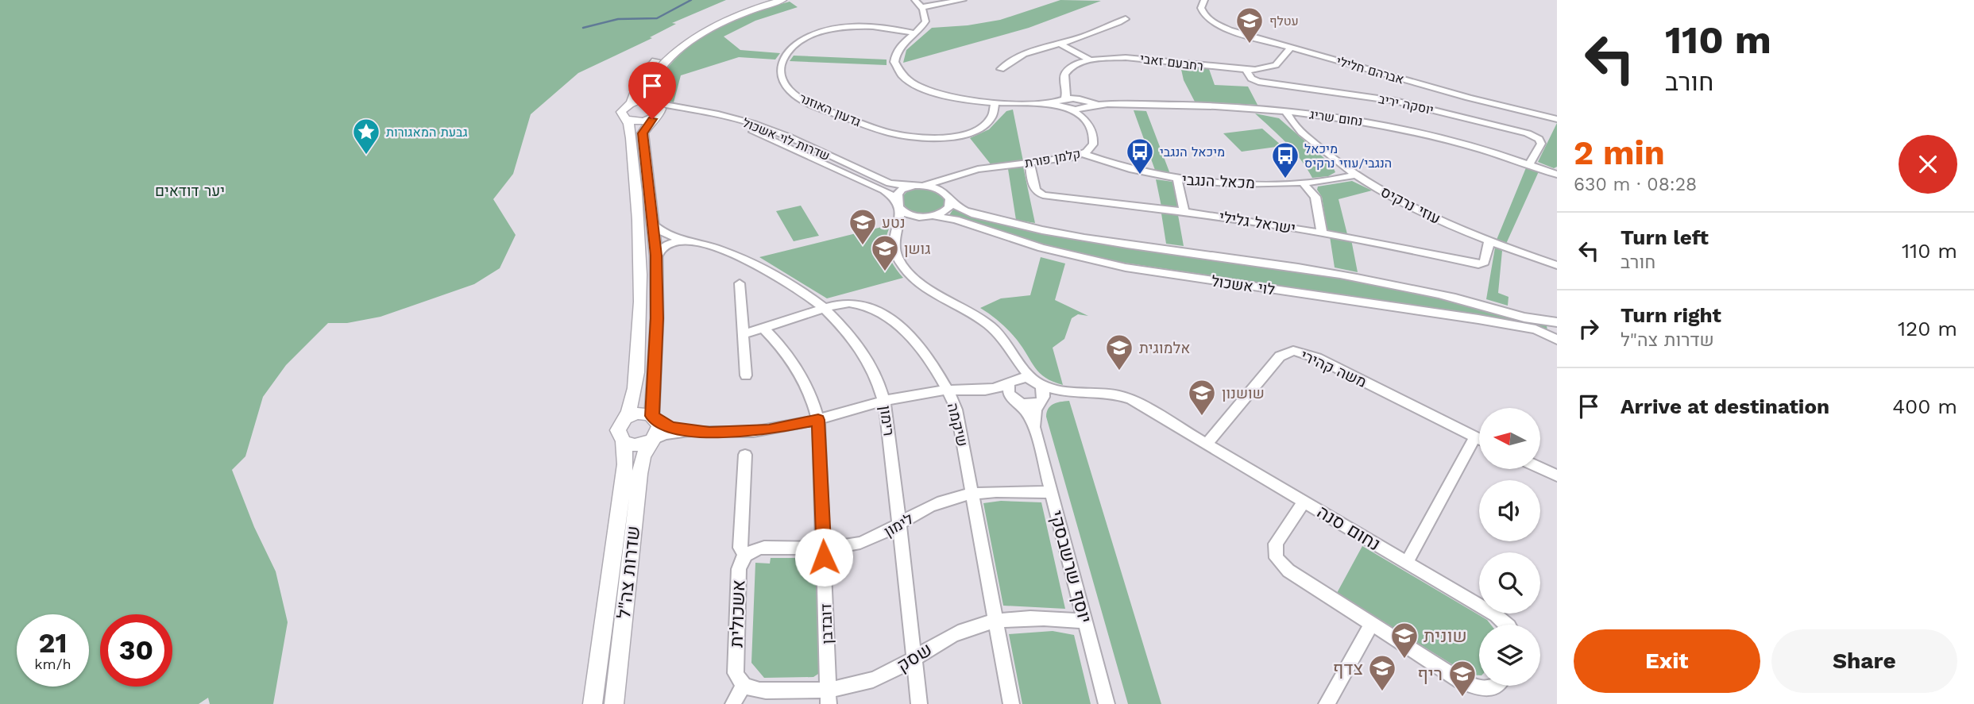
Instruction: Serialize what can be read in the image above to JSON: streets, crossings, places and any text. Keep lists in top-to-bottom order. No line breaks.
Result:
{"streets":{"main road":["שדרות צה\"ל"],"street":["רחבעם זאבי","אברהם חלילי","יוסקה יריב","גדעון האוזנר","נחום שריג","שדרות לוי אשכול","קלמן פורת","מכאל הנגבי","עוזי נרקיס","ישראל גלילי","לוי אשכול","משה קהירי","רימון","שיקמה","לימון","נחום סנה","יוסף שרשבסקי","אשכולית","דובדבן","שסק"]},"crossings":[["רחבעם זאבי","אברהם חלילי"],["רחבעם זאבי","יוסקה יריב"],["רחבעם זאבי","נחום שריג"],["יוסקה יריב","נחום שריג"],["נחום שריג","קלמן פורת"],["נחום שריג","עוזי נרקיס"],["שדרות לוי אשכול","קלמן פורת"],["שדרות לוי אשכול","לוי אשכול"],["קלמן פורת","מכאל הנגבי"],["קלמן פורת","ישראל גלילי"],["קלמן פורת","לוי אשכול"],["מכאל הנגבי","עוזי נרקיס"],["עוזי נרקיס","ישראל גלילי"],["רימון","שיקמה"],["רימון","לימון"],["רימון","שסק"],["שיקמה","לימון"],["שיקמה","דובדבן"],["שיקמה","שסק"],["לימון","יוסף שרשבסקי"],["לימון","אשכולית"],["לימון","דובדבן"],["יוסף שרשבסקי","שסק"],["אשכולית","שסק"],["דובדבן","שסק"]],"parks":["יער דודאים"],"places":{"school or university":["עטלף","נטע","גושן","אלמוגית","שושנון","שונית","צדף","ריף"],"place":["גבעת המאגורות"],"bus stop":["מיכאל הנגבי","מיכאל הנגבי/עוזי נרקיס"]},"north":"left","page":{"turn":["110 m","חורב"],"heading":["2 min","630 m · 08:28"],"list":[{"name":"Turn left","note":"חורב","value":"110 m"},{"name":"Turn right","note":"שדרות צה\"ל","value":"120 m"},{"name":"Arrive at destination","value":"400 m"}],"speed":"21 km/h","limit":"30","buttons":["Exit","Share"]}}
